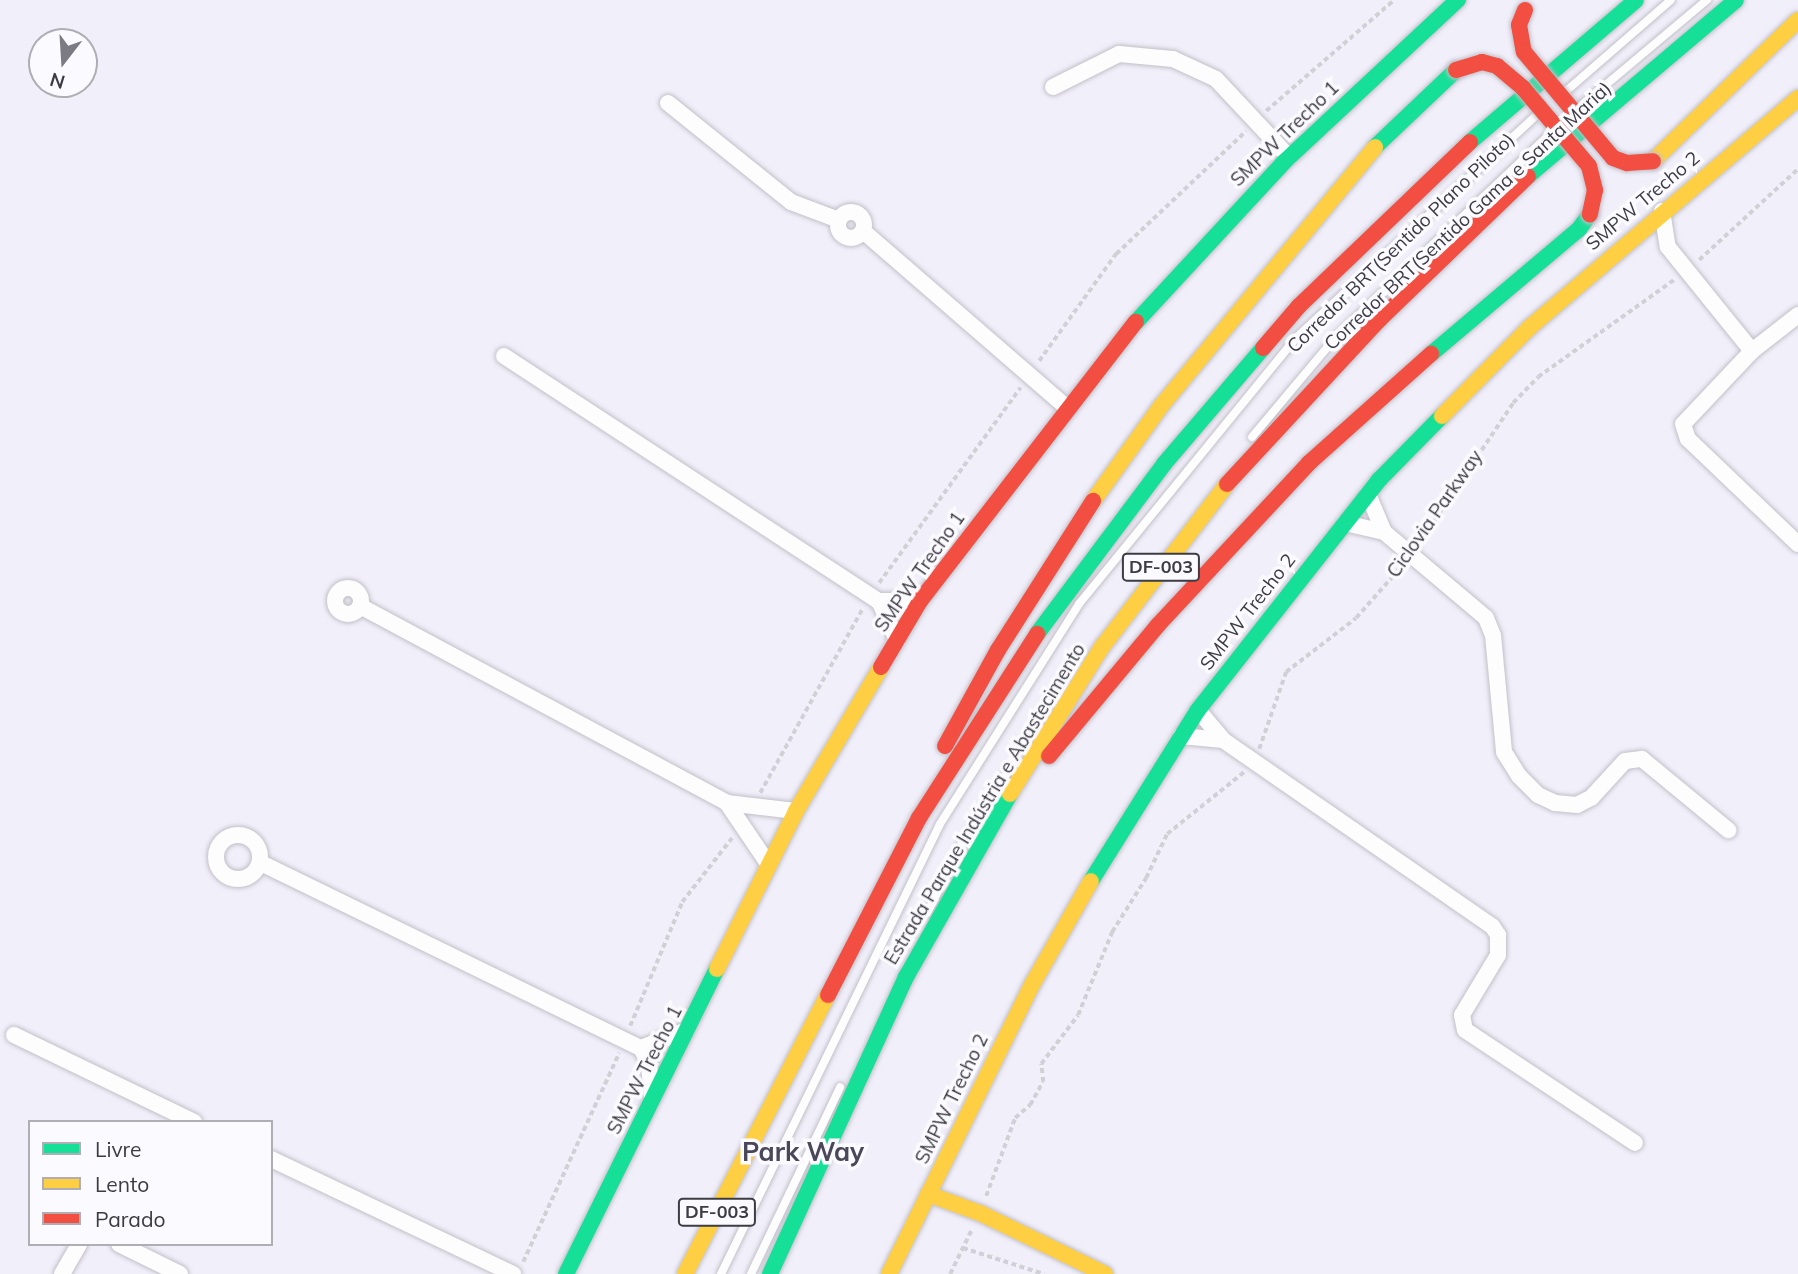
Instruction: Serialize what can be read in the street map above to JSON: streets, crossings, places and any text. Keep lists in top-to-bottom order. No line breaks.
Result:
{"streets":{"main road":["SMPW Trecho 1","SMPW Trecho 2","DF-003","Estrada Parque Indústria e Abastecimento"],"lane":["Corredor BRT(Sentido Gama e Santa Maria)","Corredor BRT(Sentido Plano Piloto)"],"path":["Ciclovia Parkway"]},"districts":["Park Way"],"legend":["Livre","Lento","Parado"],"north":"bottom"}
